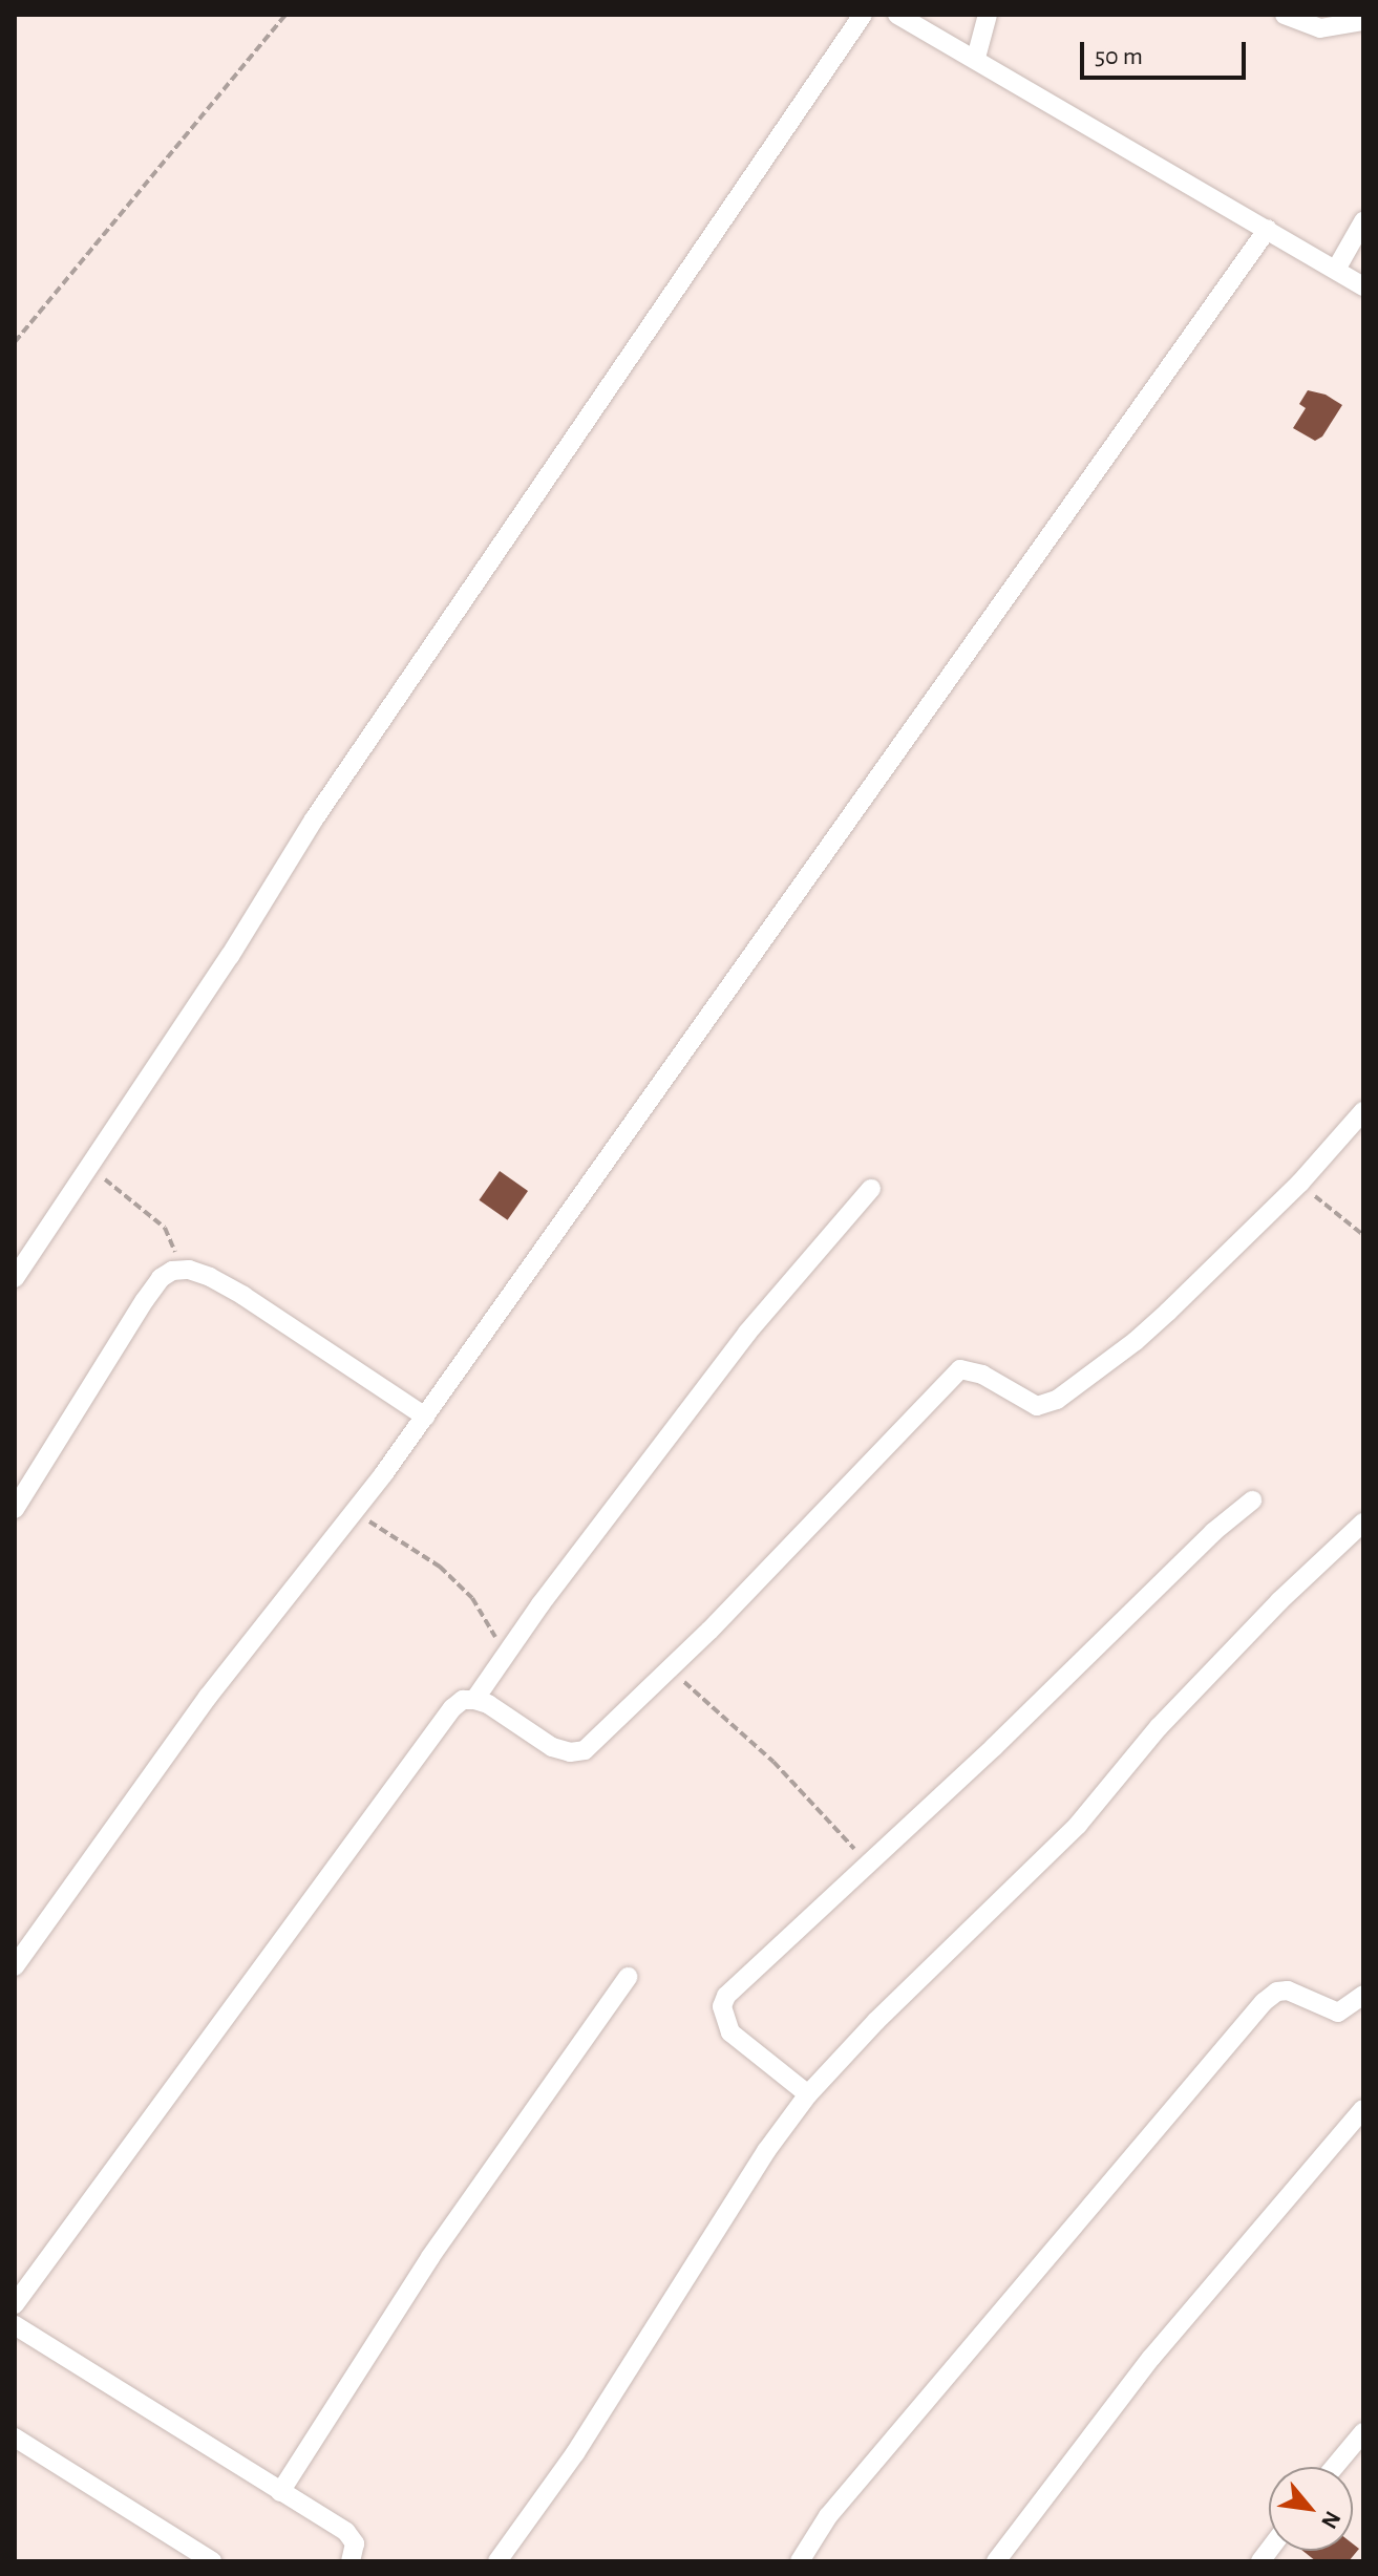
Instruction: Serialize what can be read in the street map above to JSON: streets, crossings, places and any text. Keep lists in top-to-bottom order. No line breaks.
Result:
{"scale_bar":"50 m","north":"bottom right"}
